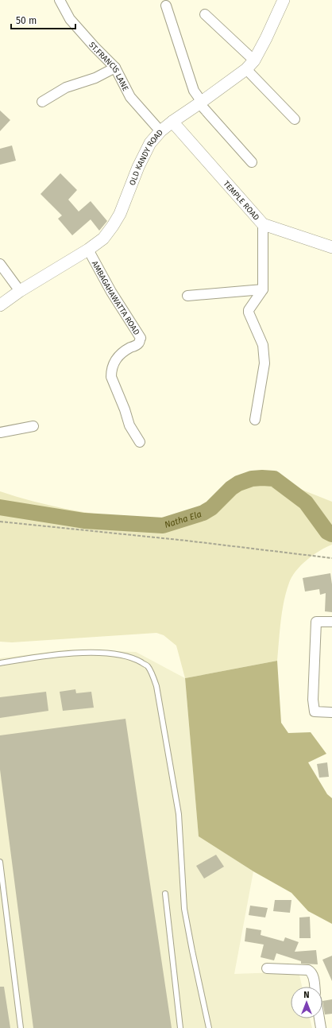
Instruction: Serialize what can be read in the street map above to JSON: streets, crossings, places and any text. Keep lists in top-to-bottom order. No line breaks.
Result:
{"streets":{"street":["ST.FRANCIS LANE","OLD KANDY ROAD","TEMPLE ROAD","AMBAGAHAWATTA ROAD"]},"crossings":[["ST.FRANCIS LANE","OLD KANDY ROAD"],["OLD KANDY ROAD","TEMPLE ROAD"],["OLD KANDY ROAD","AMBAGAHAWATTA ROAD"]],"water":["Natha Ela"],"scale_bar":"50 m","north":"top"}
